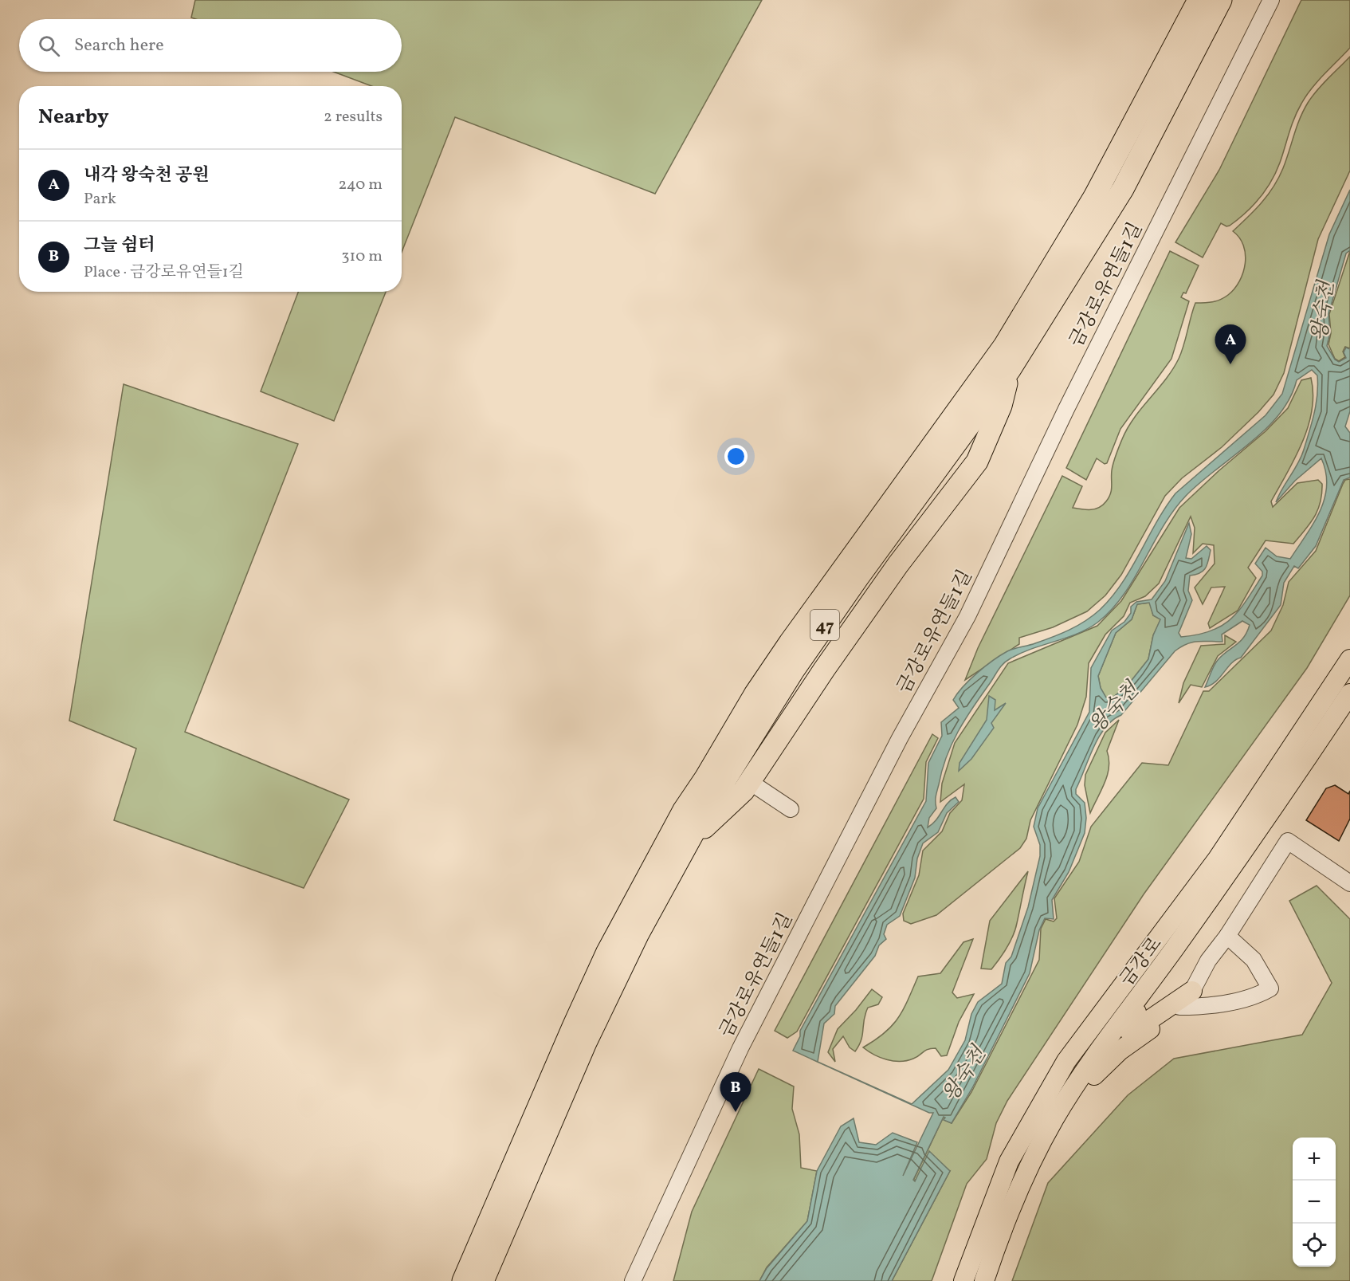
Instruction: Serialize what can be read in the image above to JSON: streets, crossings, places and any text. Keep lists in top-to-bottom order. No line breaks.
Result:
{"streets":{"highway":["47"],"main road":["금강로"],"street":["금강로유연들1길"]},"water":["왕숙천"],"page":{"search":"Search here","heading":["Nearby","2 results"],"list":[{"mark":"A","name":"내각 왕숙천 공원","note":"Park","value":"240 m"},{"mark":"B","name":"그늘 쉼터","note":"Place · 금강로유연들1길","value":"310 m"}],"pins":["A","B"],"map_buttons":["+","−"]}}
